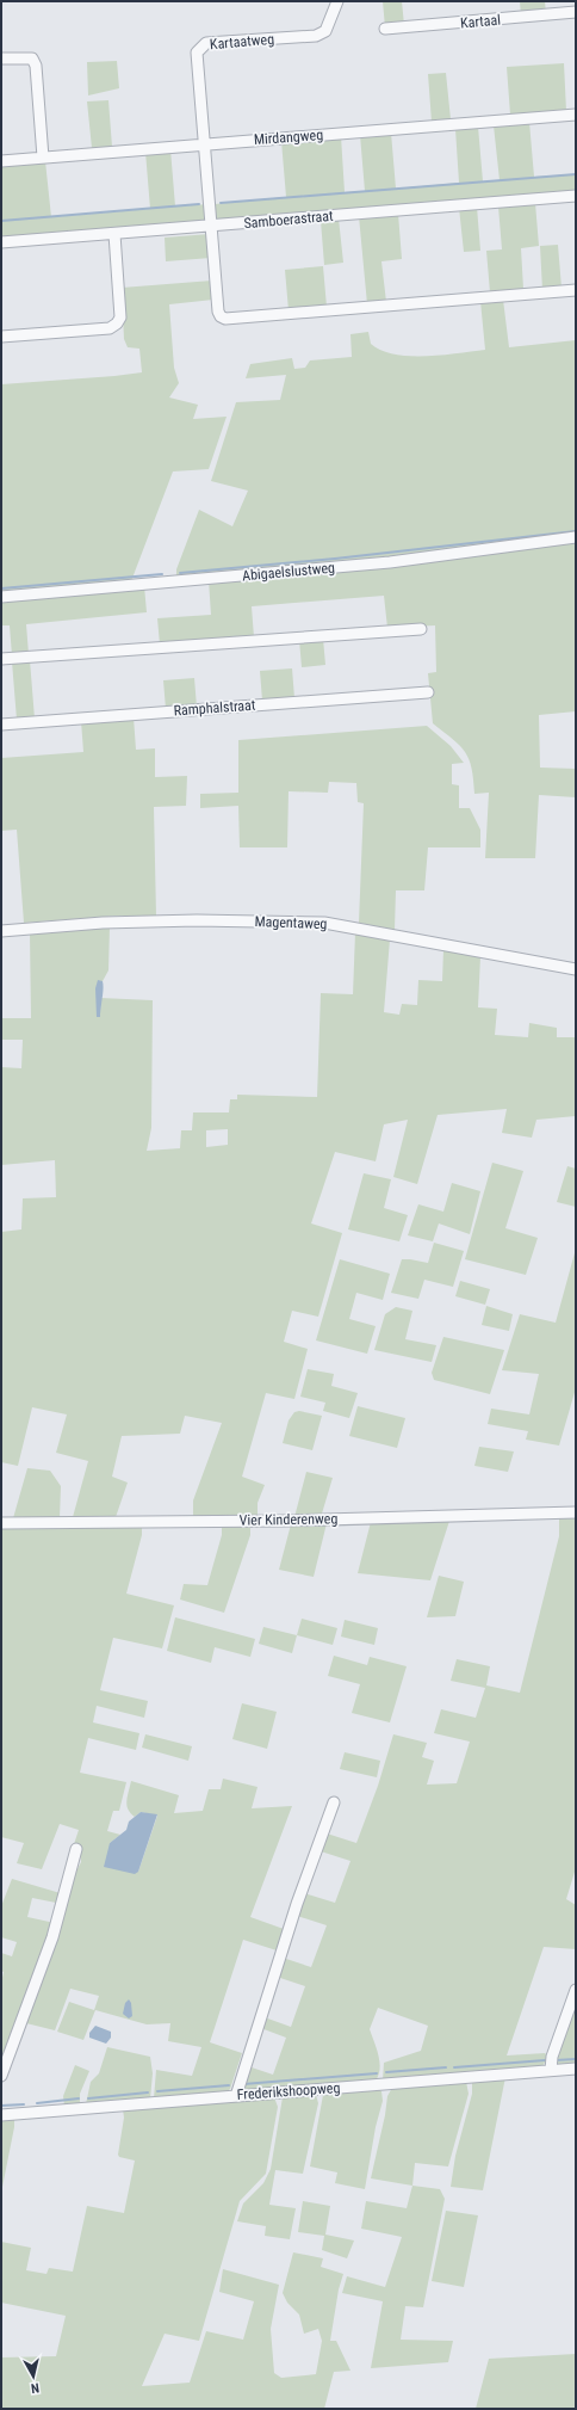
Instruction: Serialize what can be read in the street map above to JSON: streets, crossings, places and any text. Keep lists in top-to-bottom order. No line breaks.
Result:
{"streets":{"street":["Kartaal","Kartaatweg","Mirdangweg","Samboerastraat","Abigaelslustweg","Ramphalstraat","Magentaweg","Vier Kinderenweg","Frederikshoopweg"]},"crossings":[["Kartaatweg","Mirdangweg"]],"north":"bottom"}
